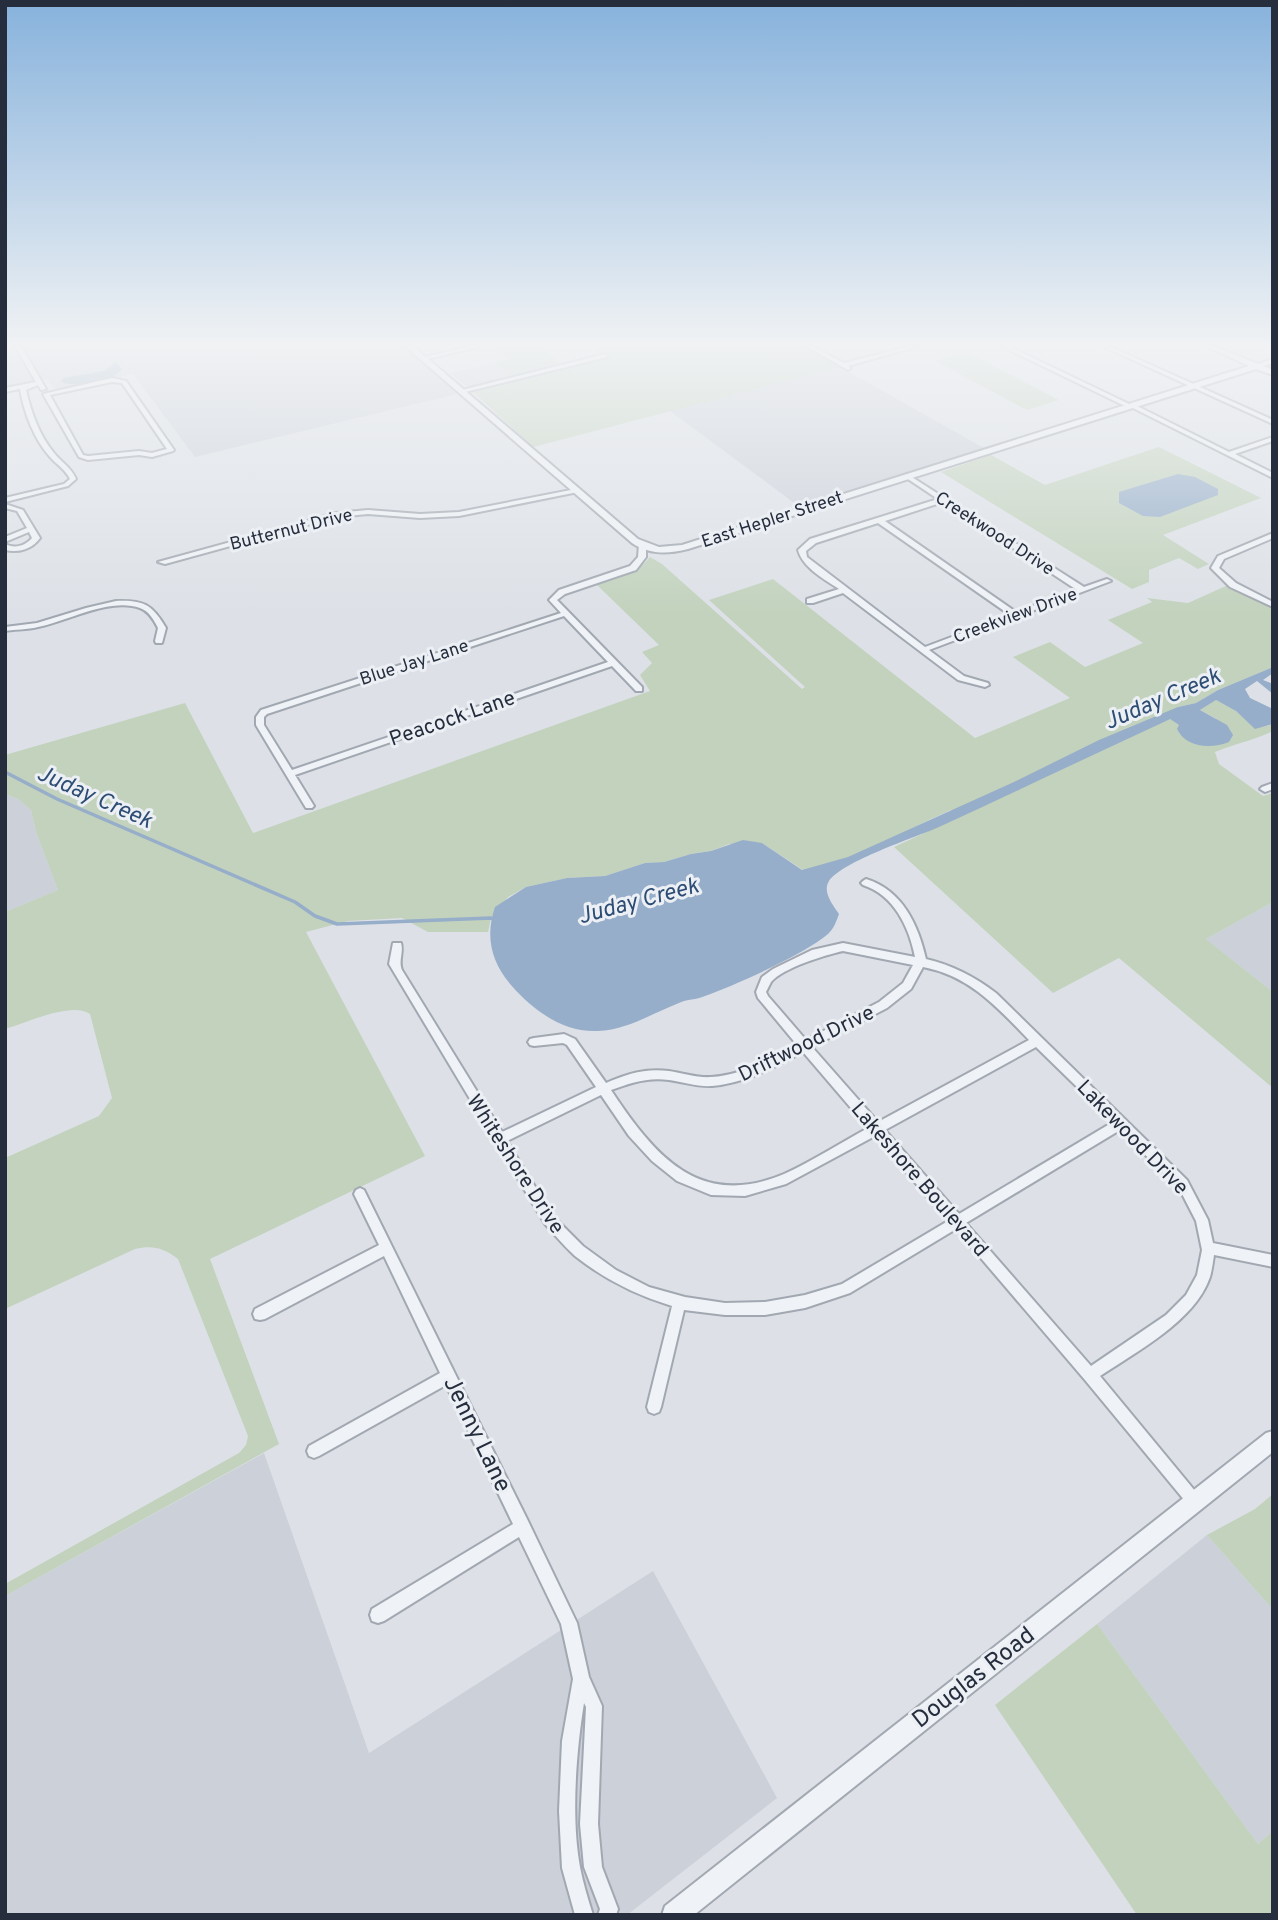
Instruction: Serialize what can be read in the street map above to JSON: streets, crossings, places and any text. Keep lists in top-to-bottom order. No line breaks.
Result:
{"streets":{"street":["East Hepler Street","Butternut Drive","Creekwood Drive","Creekview Drive","Blue Jay Lane","Peacock Lane","Driftwood Drive","Lakewood Drive","Whiteshore Drive","Lakeshore Boulevard","Jenny Lane","Douglas Road"]},"crossings":[["East Hepler Street","Creekwood Drive"],["Creekwood Drive","Creekview Drive"],["Blue Jay Lane","Peacock Lane"],["Driftwood Drive","Lakewood Drive"],["Driftwood Drive","Whiteshore Drive"],["Driftwood Drive","Lakeshore Boulevard"],["Lakewood Drive","Whiteshore Drive"],["Lakewood Drive","Lakeshore Boulevard"],["Whiteshore Drive","Lakeshore Boulevard"],["Lakeshore Boulevard","Douglas Road"]],"water":["Juday Creek"]}
